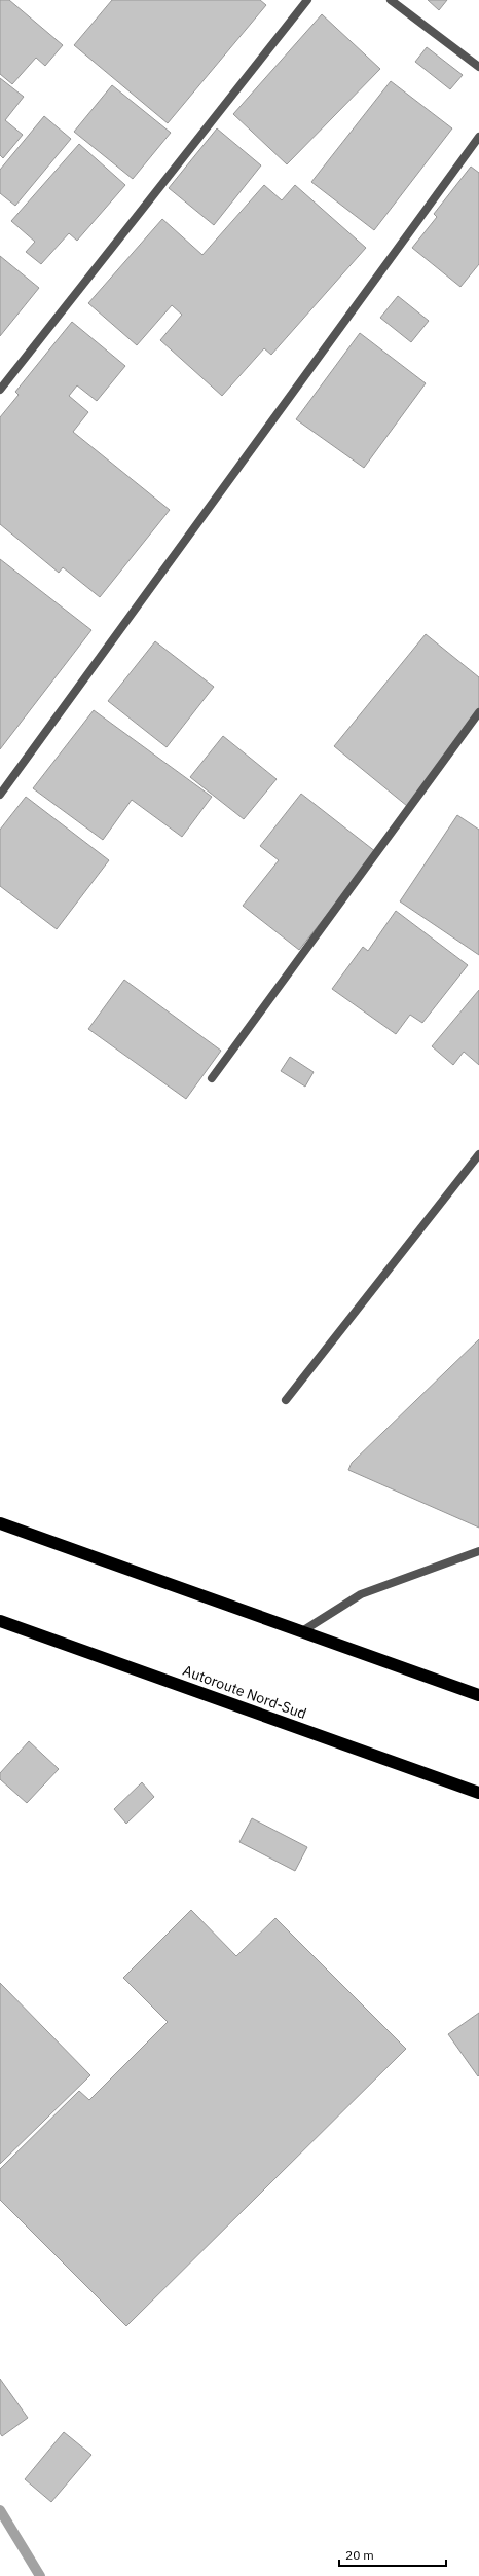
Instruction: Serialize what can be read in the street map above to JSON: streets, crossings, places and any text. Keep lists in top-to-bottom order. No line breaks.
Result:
{"streets":{"highway":["Autoroute Nord-Sud"]},"scale_bar":"20 m"}
